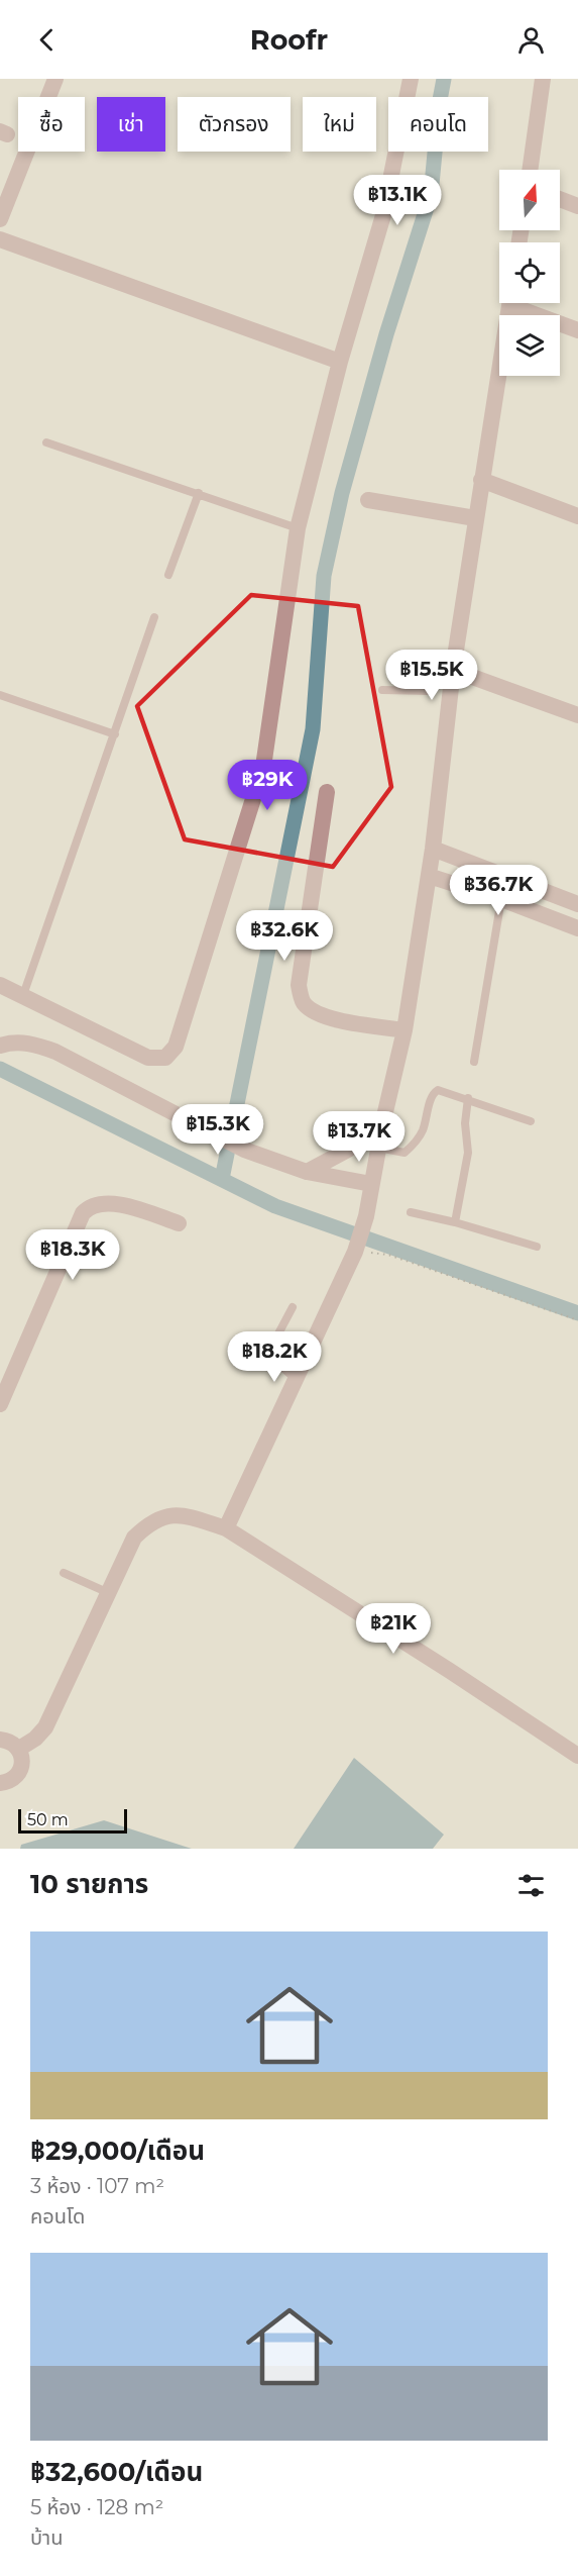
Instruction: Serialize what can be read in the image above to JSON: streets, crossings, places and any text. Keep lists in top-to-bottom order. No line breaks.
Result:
{"scale_bar":"50 m","north":"top","page":{"header":"Roofr","chip":["ซื้อ","เช่า","ตัวกรอง","ใหม่","คอนโด"],"price":["฿13.1K","฿15.5K","฿29K","฿36.7K","฿32.6K","฿15.3K","฿13.7K","฿18.3K","฿18.2K","฿21K"],"scale":"50 m","heading":"10 รายการ","list":[{"name":"฿29,000/เดือน","note":"3 ห้อง · 107 m² · คอนโด"},{"name":"฿32,600/เดือน","note":"5 ห้อง · 128 m² · บ้าน"}]}}
